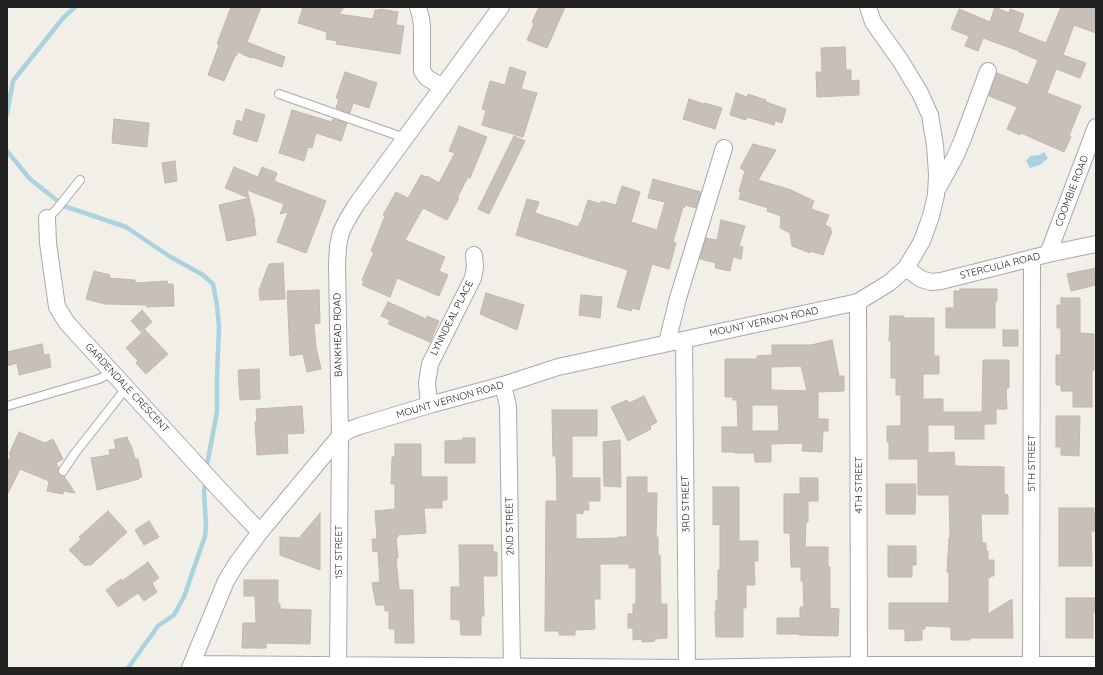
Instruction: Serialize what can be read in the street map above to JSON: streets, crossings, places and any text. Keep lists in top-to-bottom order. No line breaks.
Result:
{"streets":{"street":["COOMBIE ROAD","STERCULIA ROAD","LYNNDEAL PLACE","MOUNT VERNON ROAD","BANKHEAD ROAD","GARDENDALE CRESCENT","5TH STREET","4TH STREET","3RD STREET","2ND STREET","1ST STREET"]},"crossings":[["COOMBIE ROAD","STERCULIA ROAD"],["STERCULIA ROAD","MOUNT VERNON ROAD"],["STERCULIA ROAD","5TH STREET"],["LYNNDEAL PLACE","MOUNT VERNON ROAD"],["MOUNT VERNON ROAD","BANKHEAD ROAD"],["MOUNT VERNON ROAD","4TH STREET"],["MOUNT VERNON ROAD","3RD STREET"],["MOUNT VERNON ROAD","2ND STREET"],["MOUNT VERNON ROAD","1ST STREET"],["BANKHEAD ROAD","1ST STREET"]]}
